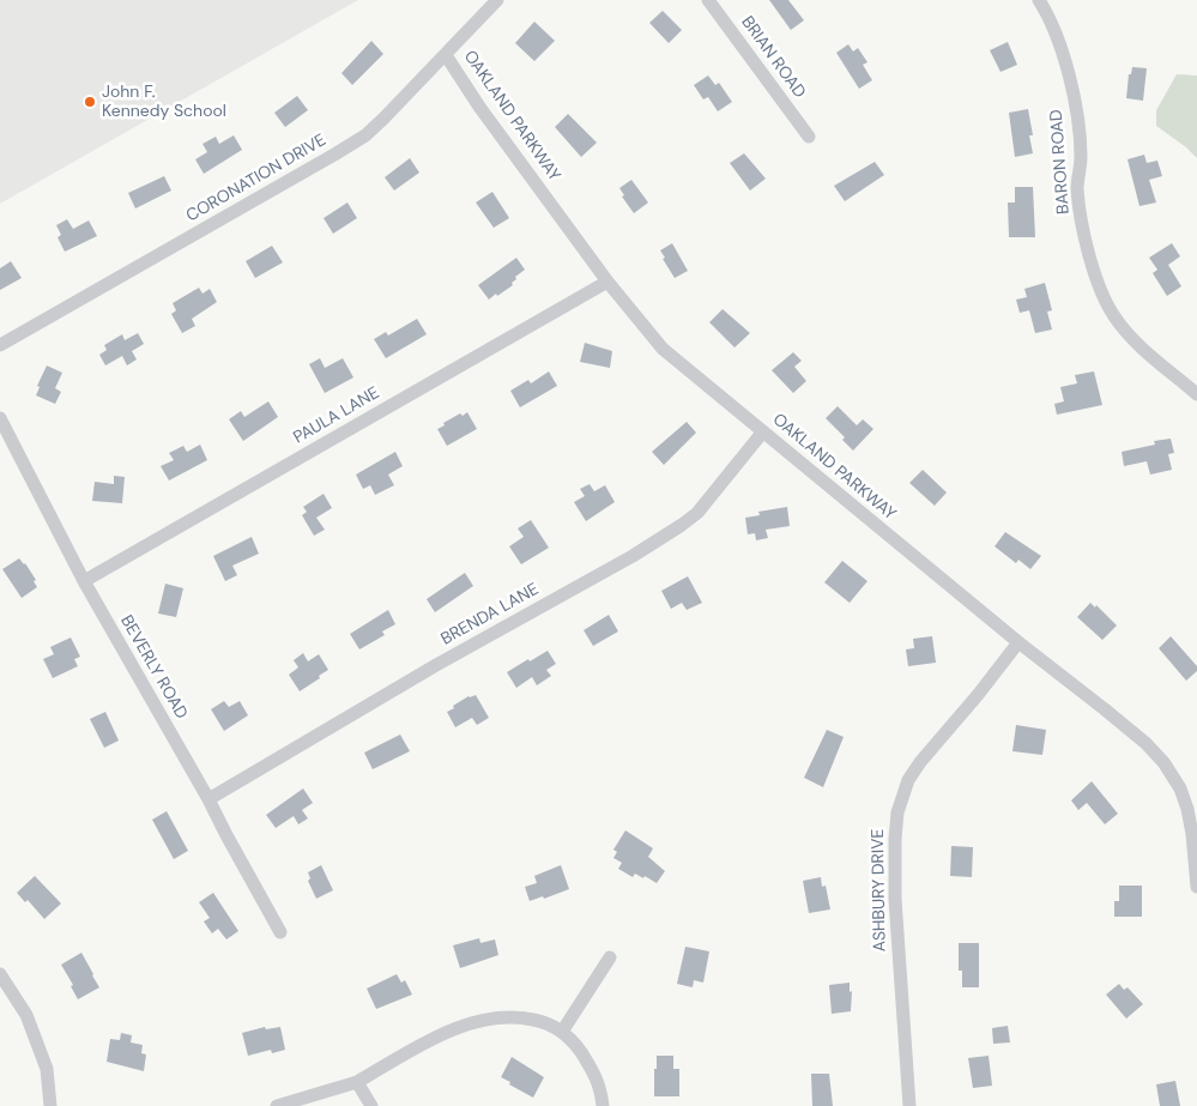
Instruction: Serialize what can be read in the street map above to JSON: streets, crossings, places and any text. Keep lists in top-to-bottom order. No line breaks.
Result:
{"streets":{"street":["BRIAN ROAD","OAKLAND PARKWAY","BARON ROAD","CORONATION DRIVE","PAULA LANE","BRENDA LANE","BEVERLY ROAD","ASHBURY DRIVE"]},"crossings":[["OAKLAND PARKWAY","CORONATION DRIVE"],["OAKLAND PARKWAY","PAULA LANE"],["OAKLAND PARKWAY","BRENDA LANE"],["OAKLAND PARKWAY","ASHBURY DRIVE"],["PAULA LANE","BEVERLY ROAD"],["BRENDA LANE","BEVERLY ROAD"]],"places":["John F. Kennedy School"]}
